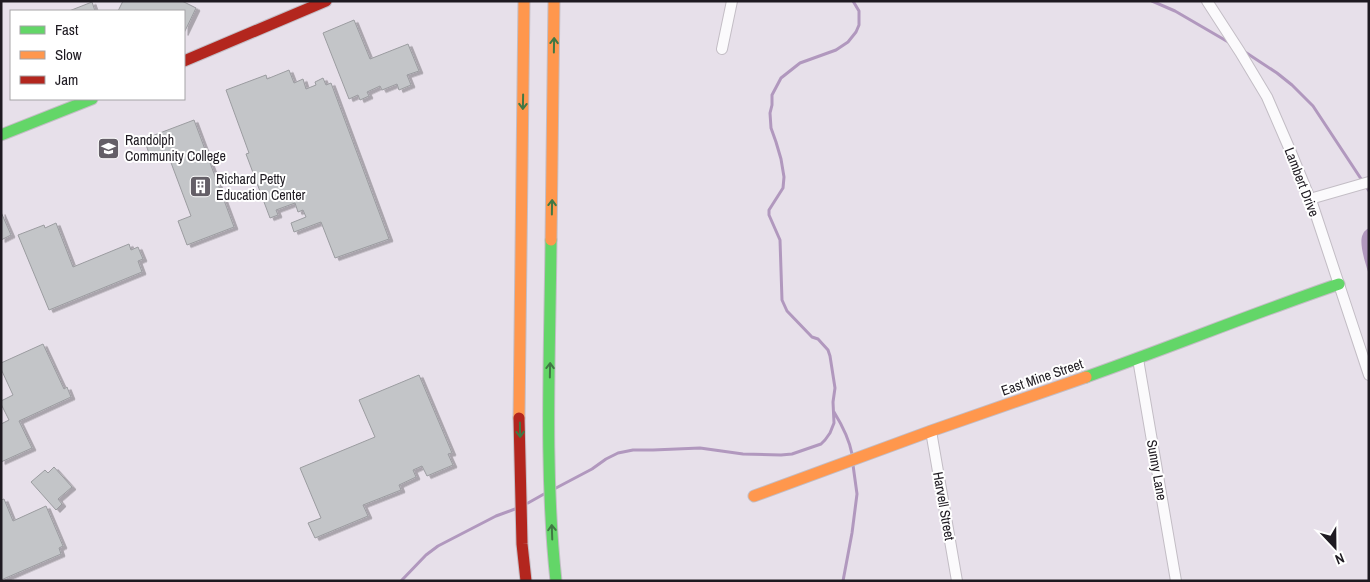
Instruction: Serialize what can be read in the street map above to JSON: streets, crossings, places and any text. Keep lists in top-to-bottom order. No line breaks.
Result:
{"streets":{"main road":["East Mine Street"],"street":["Lambert Drive","Sunny Lane","Harvell Street"]},"crossings":[["Lambert Drive","East Mine Street"],["East Mine Street","Sunny Lane"],["East Mine Street","Harvell Street"]],"places":{"school or university":["Randolph Community College"],"building":["Richard Petty Education Center"]},"legend":["Fast","Slow","Jam"],"north":"bottom"}
